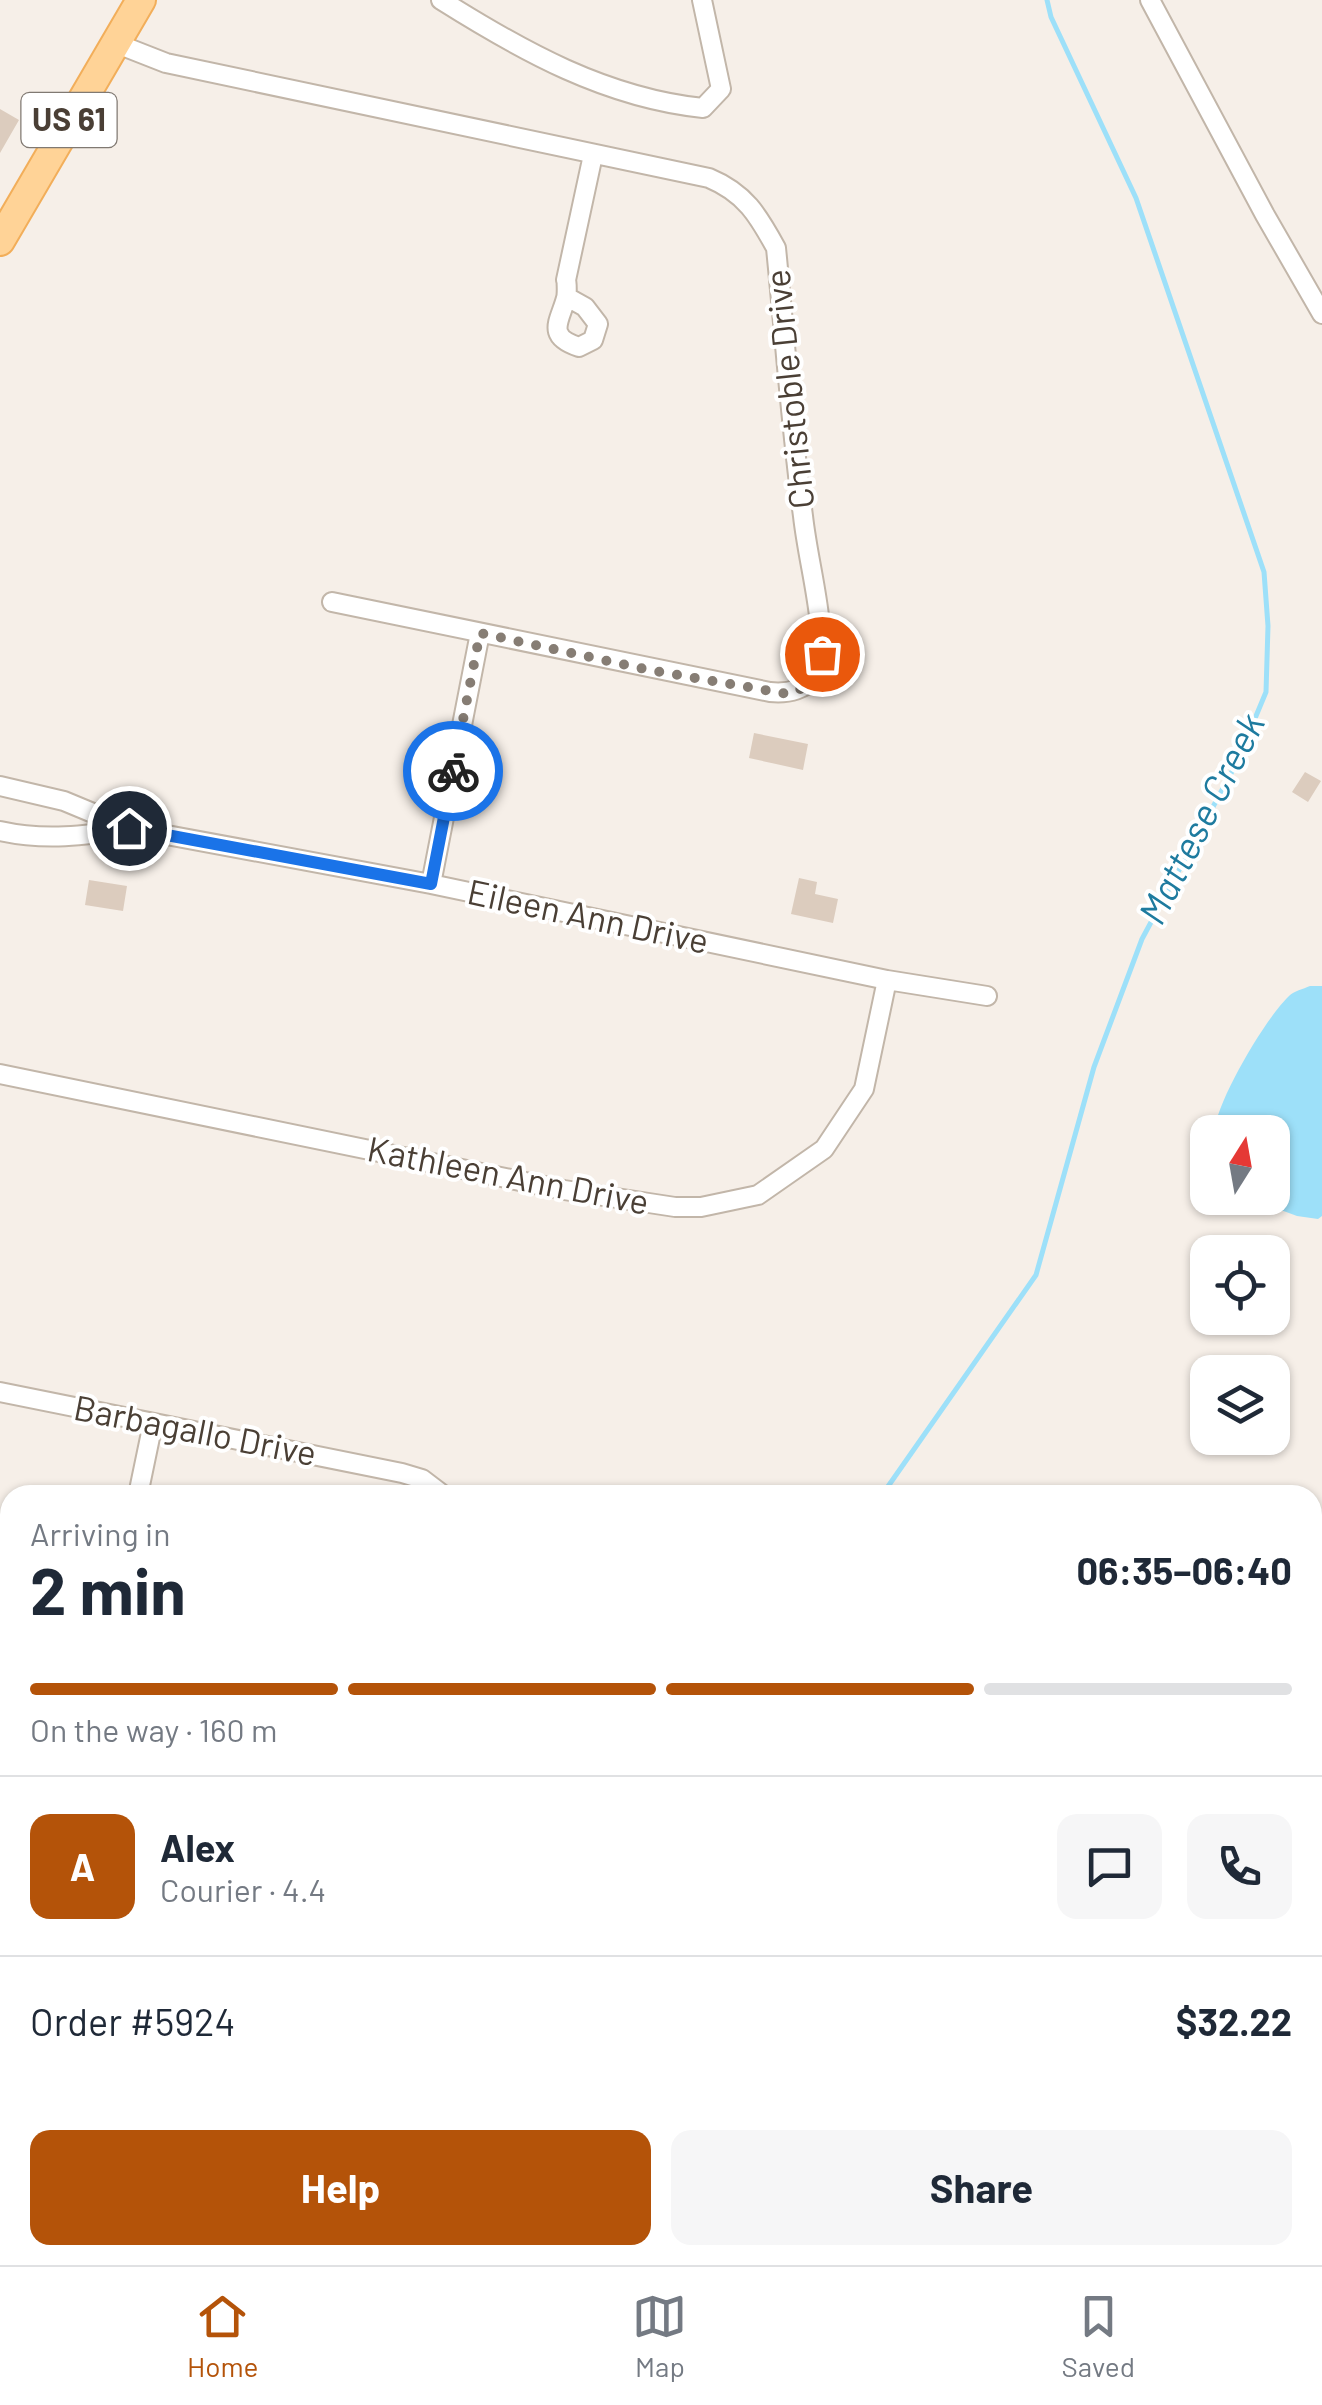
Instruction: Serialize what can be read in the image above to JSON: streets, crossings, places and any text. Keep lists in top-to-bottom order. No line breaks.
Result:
{"streets":{"main road":["US 61"],"street":["Christoble Drive","Eileen Ann Drive","Kathleen Ann Drive","Barbagallo Drive"]},"crossings":[["US 61","Christoble Drive"],["Eileen Ann Drive","Kathleen Ann Drive"]],"water":["Mattese Creek"],"north":"top","page":{"heading":["2 min","Arriving in","06:35–06:40"],"panel":["Alex","Courier · 4.4","Order #5924","$32.22"],"bar":"On the way · 160 m","round":"A","buttons":["Help","Share"],"tabs":["Home","Map","Saved"]}}
